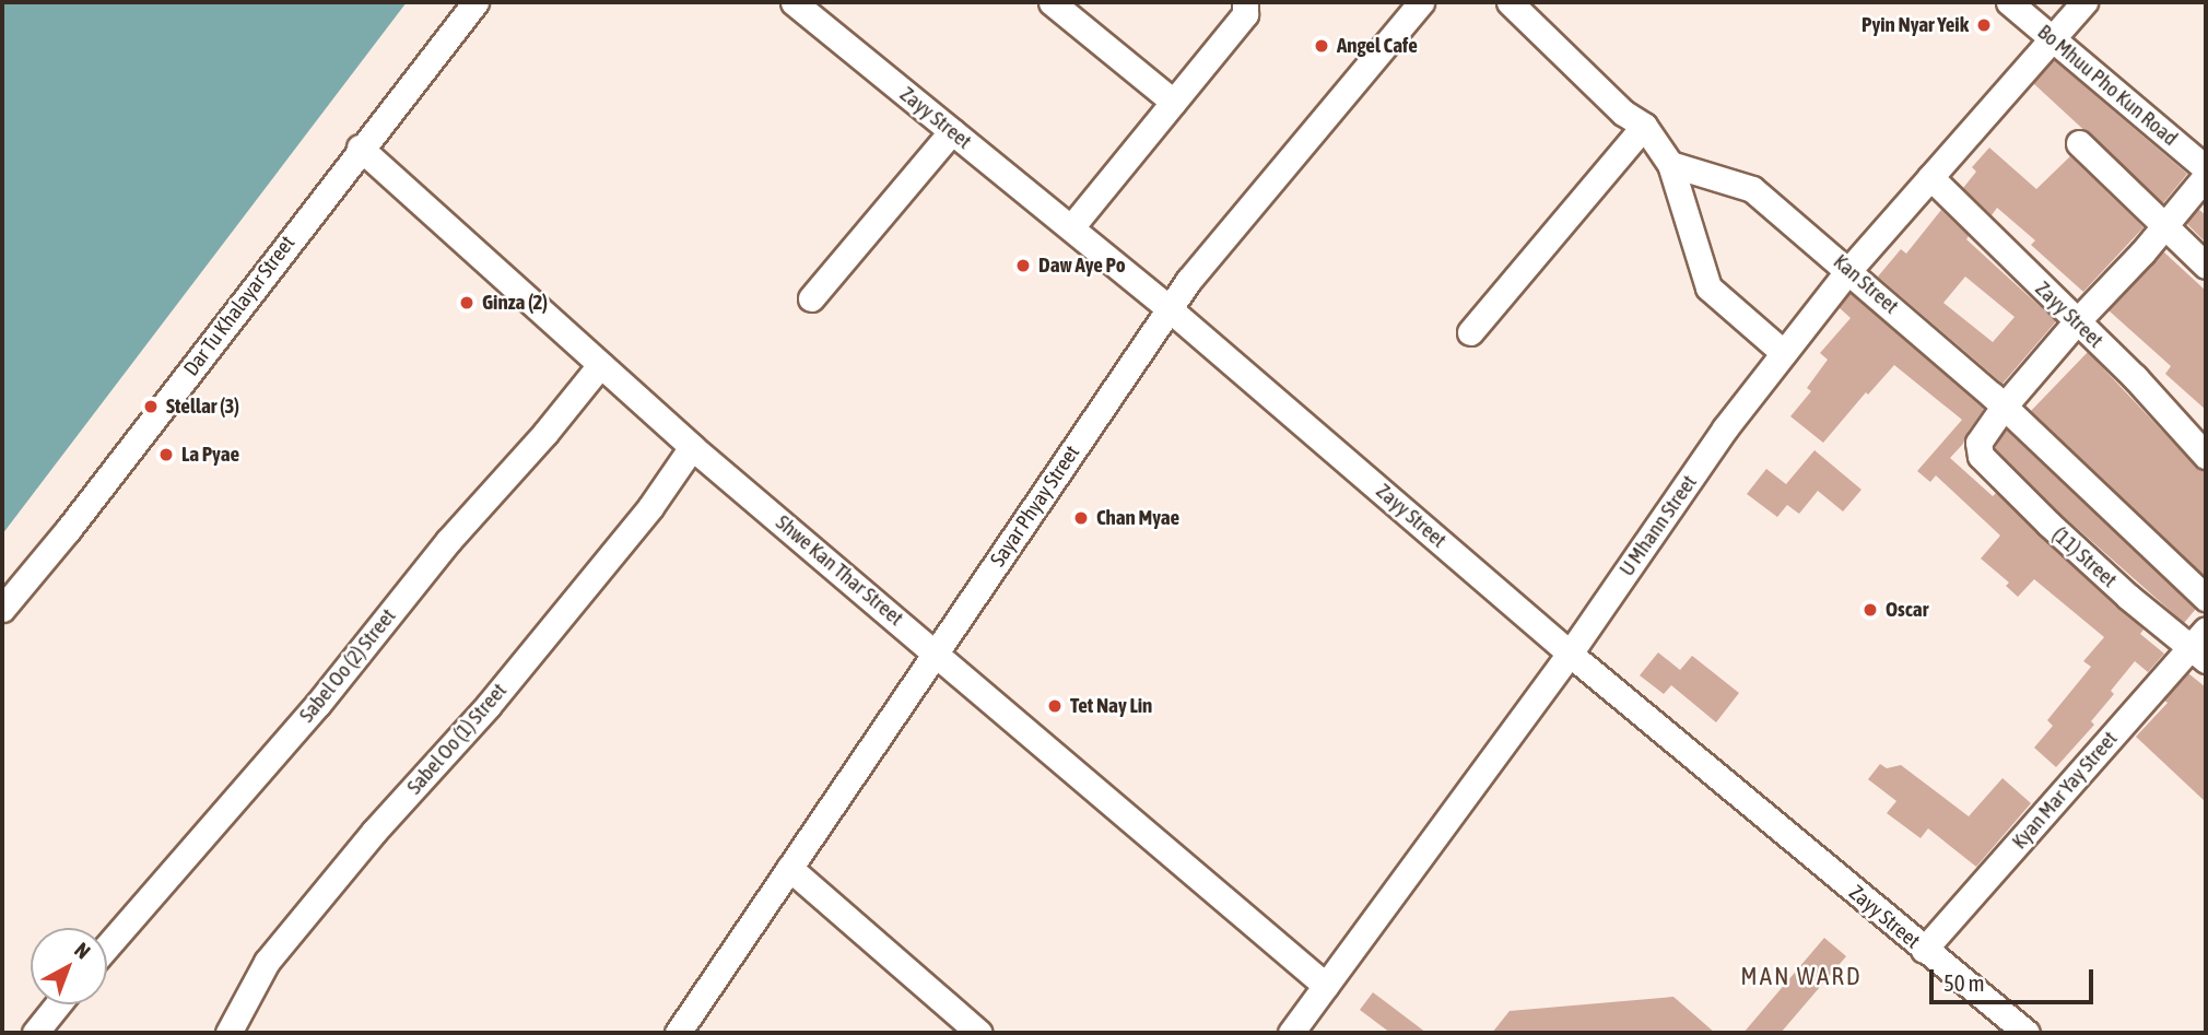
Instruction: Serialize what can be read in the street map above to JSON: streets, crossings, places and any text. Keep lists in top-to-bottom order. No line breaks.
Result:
{"streets":{"street":["Bo Mhuu Pho Kun Road","Zayy Street","Kan Street","Dar Tu Khalayar Street","Sayar Phyay Street","U Mhann Street","(11) Street","Shwe Kan Thar Street","Sabel Oo (2) Street","Sabel Oo (1) Street","Kyan Mar Yay Street"]},"crossings":[["Bo Mhuu Pho Kun Road","U Mhann Street"],["Zayy Street","Sayar Phyay Street"],["Zayy Street","U Mhann Street"],["Zayy Street","Kyan Mar Yay Street"],["Kan Street","U Mhann Street"],["Kan Street","(11) Street"],["Dar Tu Khalayar Street","Shwe Kan Thar Street"],["Sayar Phyay Street","Shwe Kan Thar Street"],["U Mhann Street","Shwe Kan Thar Street"],["(11) Street","Kyan Mar Yay Street"],["Shwe Kan Thar Street","Sabel Oo (2) Street"],["Shwe Kan Thar Street","Sabel Oo (1) Street"]],"districts":["MAN WARD"],"places":["Pyin Nyar Yeik","Angel Cafe","Daw Aye Po","Ginza (2)","Stellar (3)","La Pyae","Chan Myae","Oscar","Tet Nay Lin"],"scale_bar":"50 m","north":"top right"}
